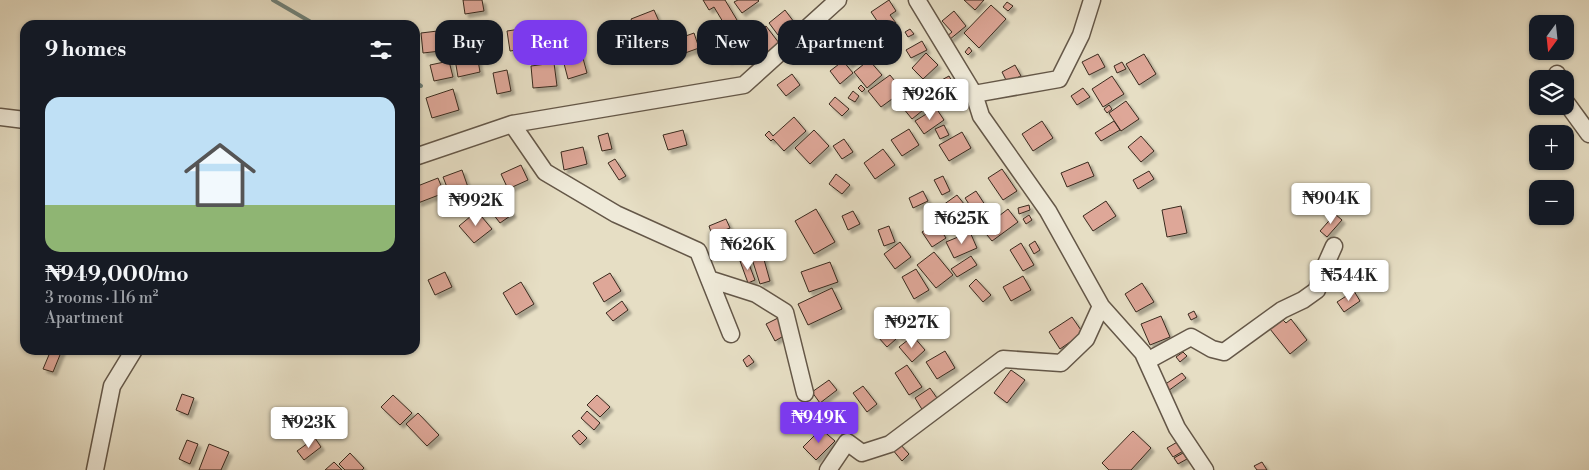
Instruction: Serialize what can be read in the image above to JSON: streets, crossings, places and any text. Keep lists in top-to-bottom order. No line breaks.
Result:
{"north":"bottom","page":{"map_buttons":["+","−"],"chip":["Buy","Rent","Filters","New","Apartment"],"heading":"9 homes","price":["₦926K","₦904K","₦992K","₦625K","₦626K","₦544K","₦927K","₦949K","₦923K"],"list":[{"name":"₦949,000/mo","note":"3 rooms · 116 m² · Apartment"}]}}
